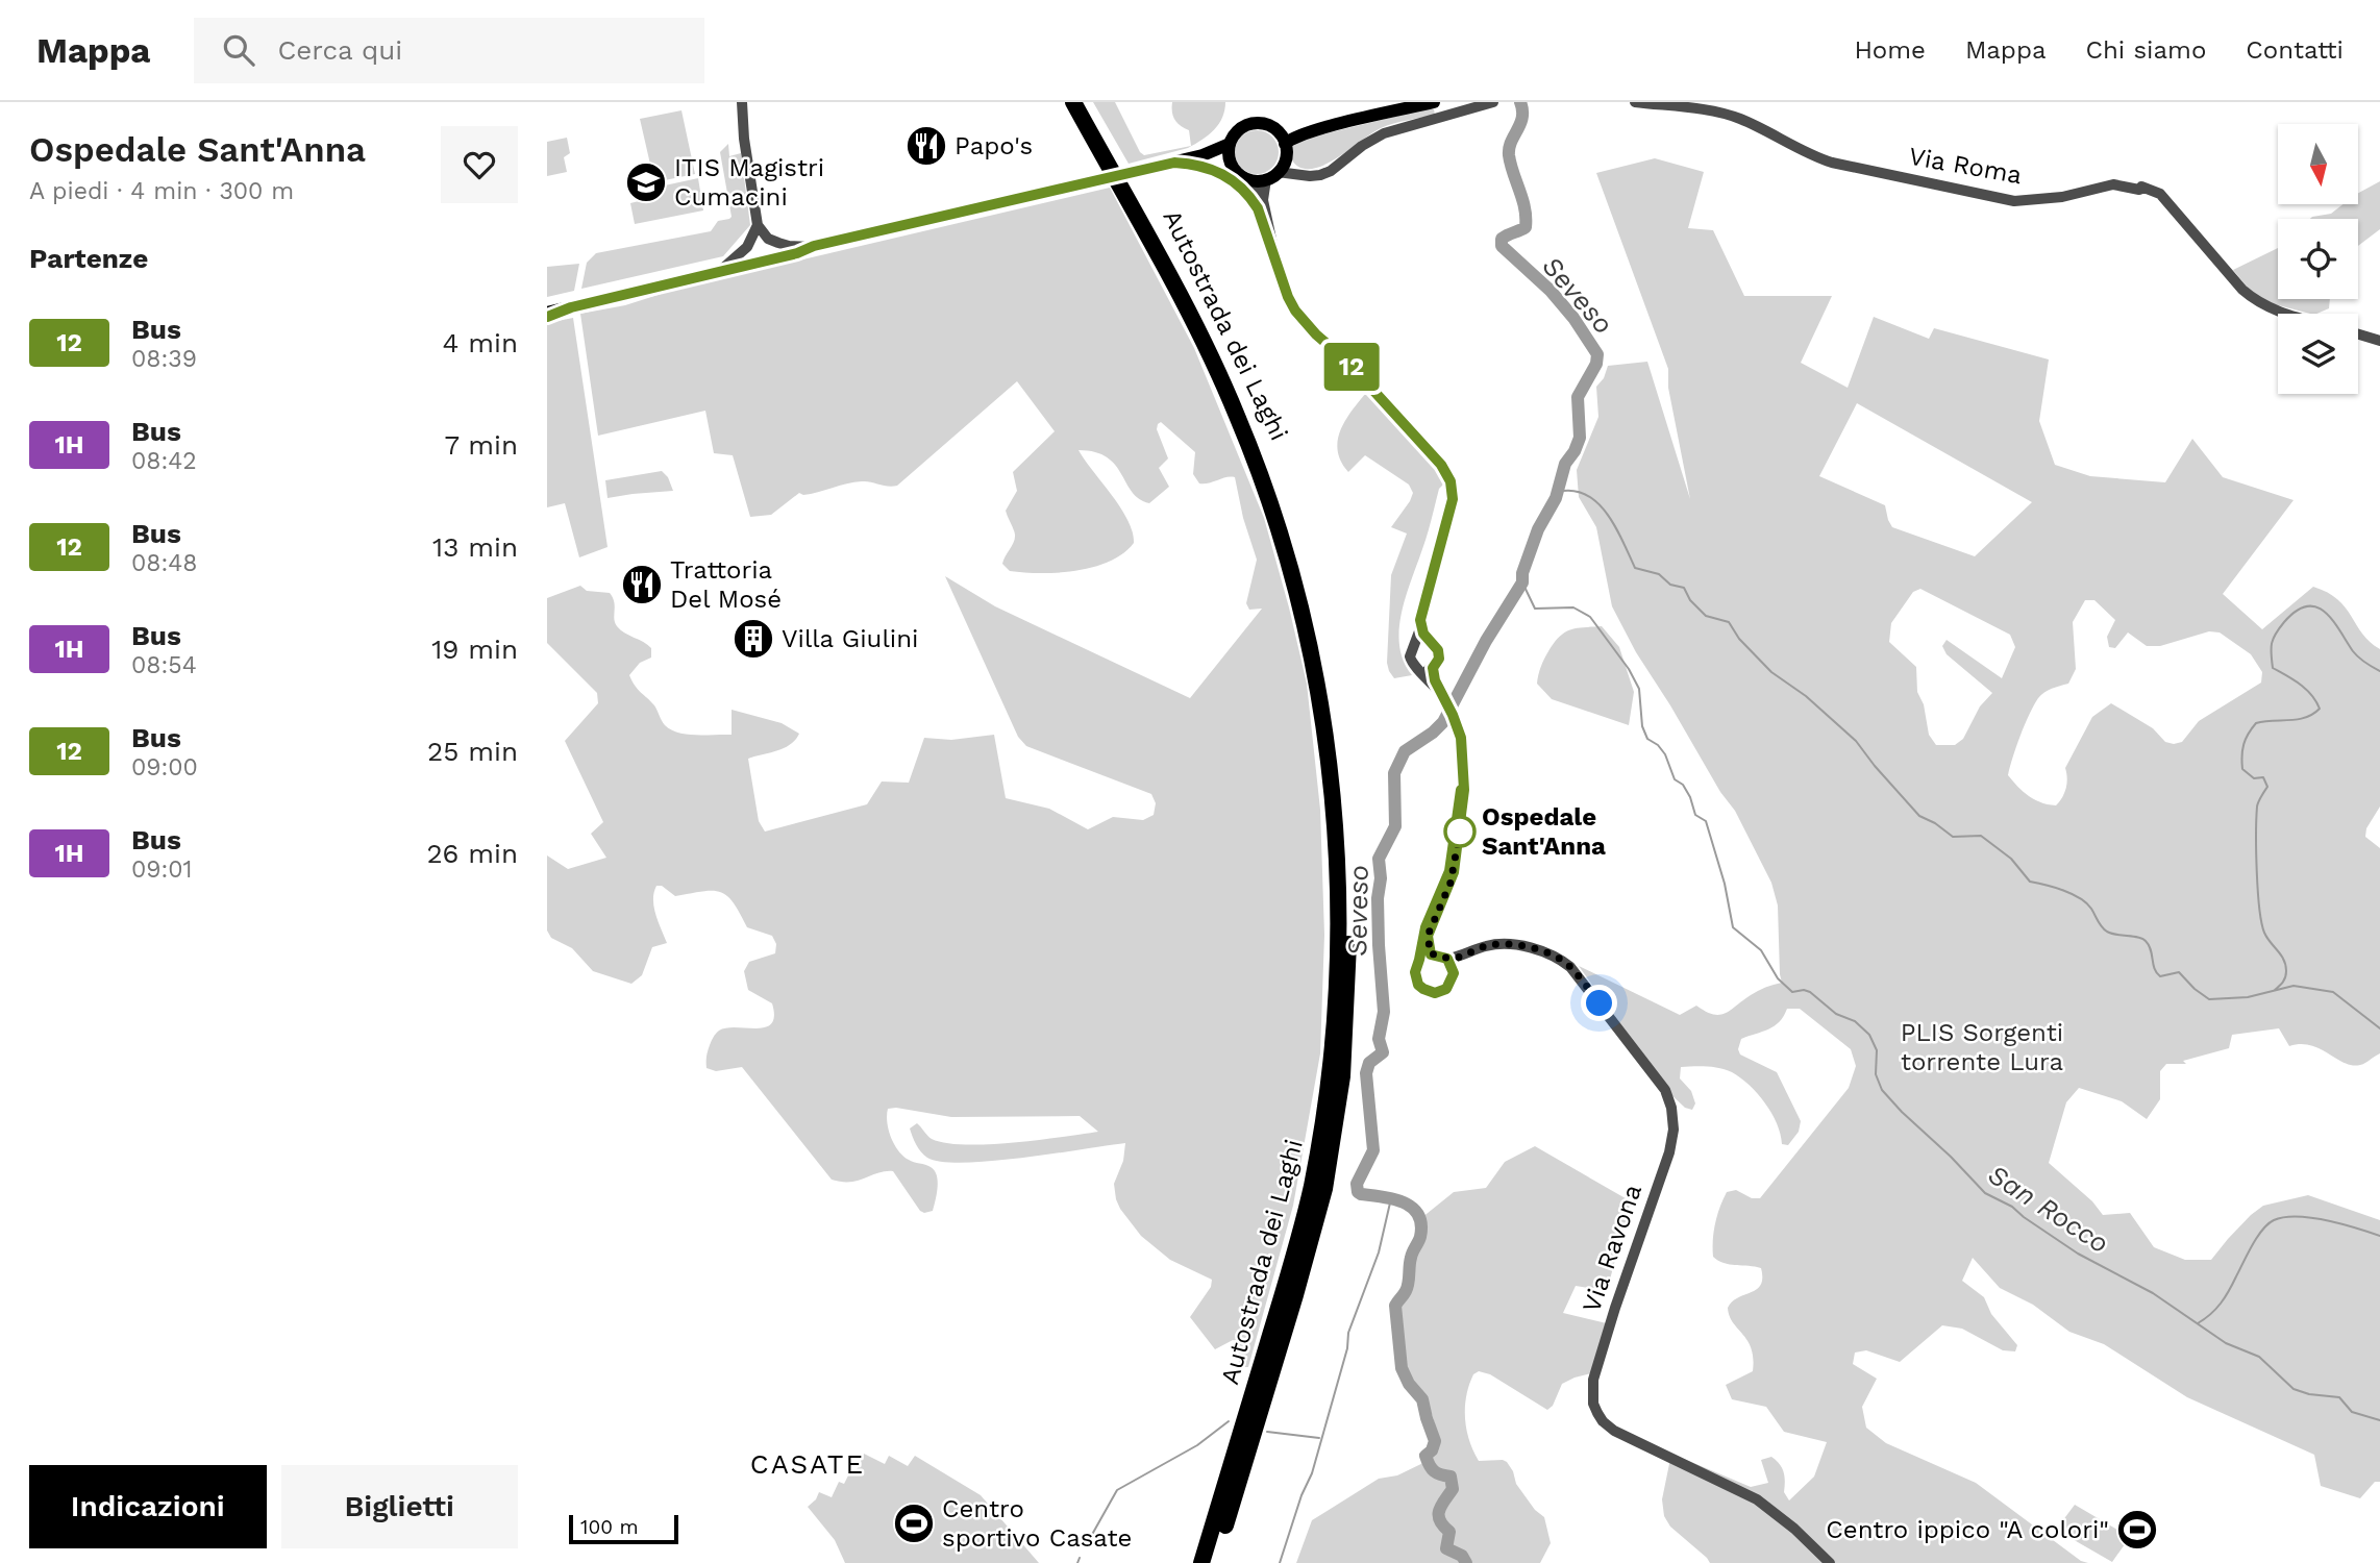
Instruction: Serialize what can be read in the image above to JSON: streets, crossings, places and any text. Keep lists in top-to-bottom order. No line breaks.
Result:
{"streets":{"highway":["Autostrada dei Laghi"],"street":["Via Roma","Via Ravona"]},"districts":["CASATE"],"water":["Seveso","San Rocco"],"parks":["PLIS Sorgenti torrente Lura"],"places":{"restaurant":["Papo's","Trattoria Del Mosé"],"school or university":["ITIS Magistri Cumacini"],"building":["Villa Giulini"],"other":["Ospedale Sant'Anna"],"sports":["Centro sportivo Casate","Centro ippico \"A colori\""]},"lines":["bus line 12"],"scale_bar":"100 m","north":"bottom","page":{"header":"Mappa","search":"Cerca qui","nav":["Home","Mappa","Chi siamo","Contatti"],"heading":[["Ospedale Sant'Anna","A piedi · 4 min · 300 m"],"Partenze"],"on_map":"12","list":[{"mark":"12","name":"Bus","note":"08:39","value":"4 min"},{"mark":"1H","name":"Bus","note":"08:42","value":"7 min"},{"mark":"12","name":"Bus","note":"08:48","value":"13 min"},{"mark":"1H","name":"Bus","note":"08:54","value":"19 min"},{"mark":"12","name":"Bus","note":"09:00","value":"25 min"},{"mark":"1H","name":"Bus","note":"09:01","value":"26 min"}],"buttons":["Indicazioni","Biglietti"],"scale":"100 m"}}
